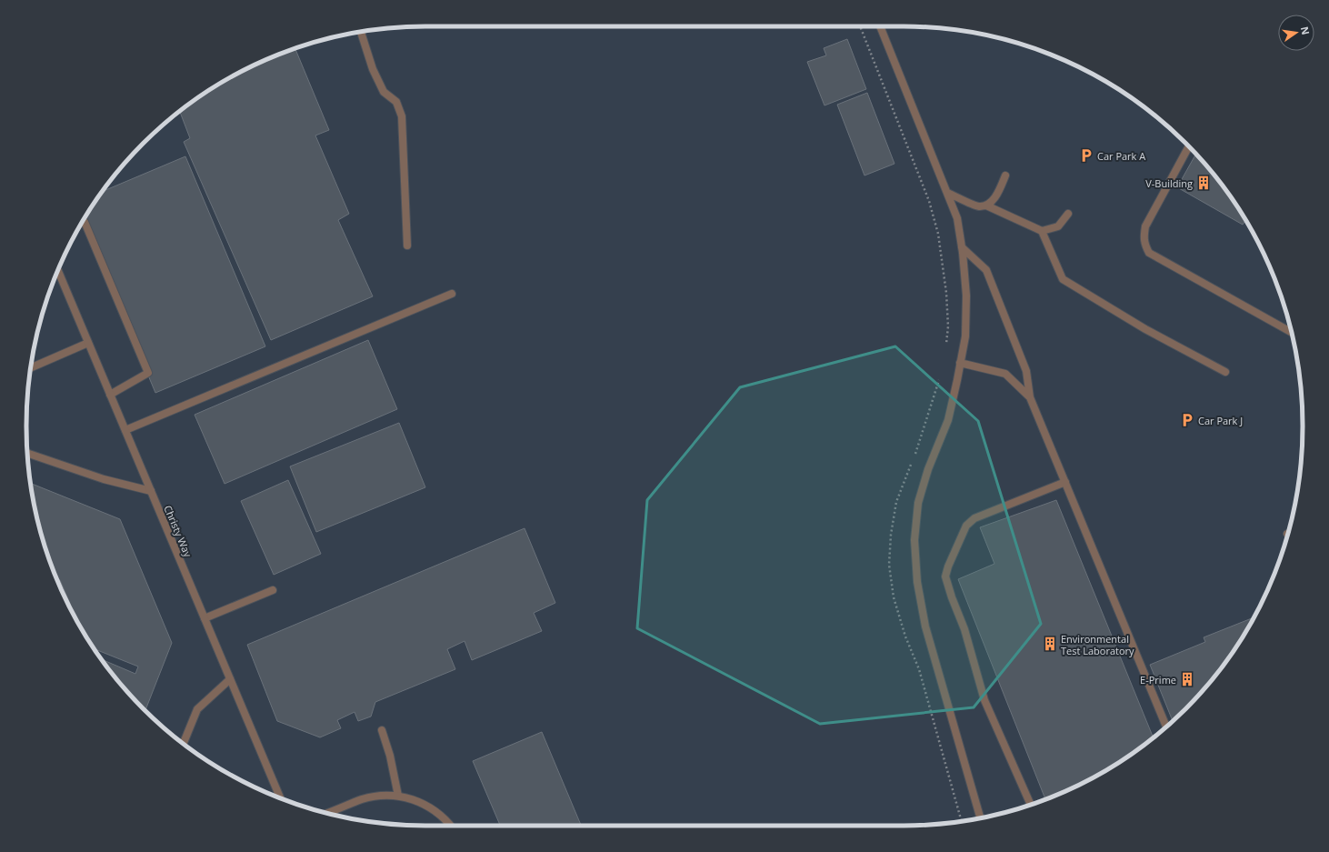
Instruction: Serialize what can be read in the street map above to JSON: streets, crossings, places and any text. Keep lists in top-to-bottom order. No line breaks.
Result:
{"streets":{"street":["Christy Way"]},"places":{"parking":["Car Park A","Car Park J"],"building":["V-Building","Environmental Test Laboratory","E-Prime"]},"north":"right"}
